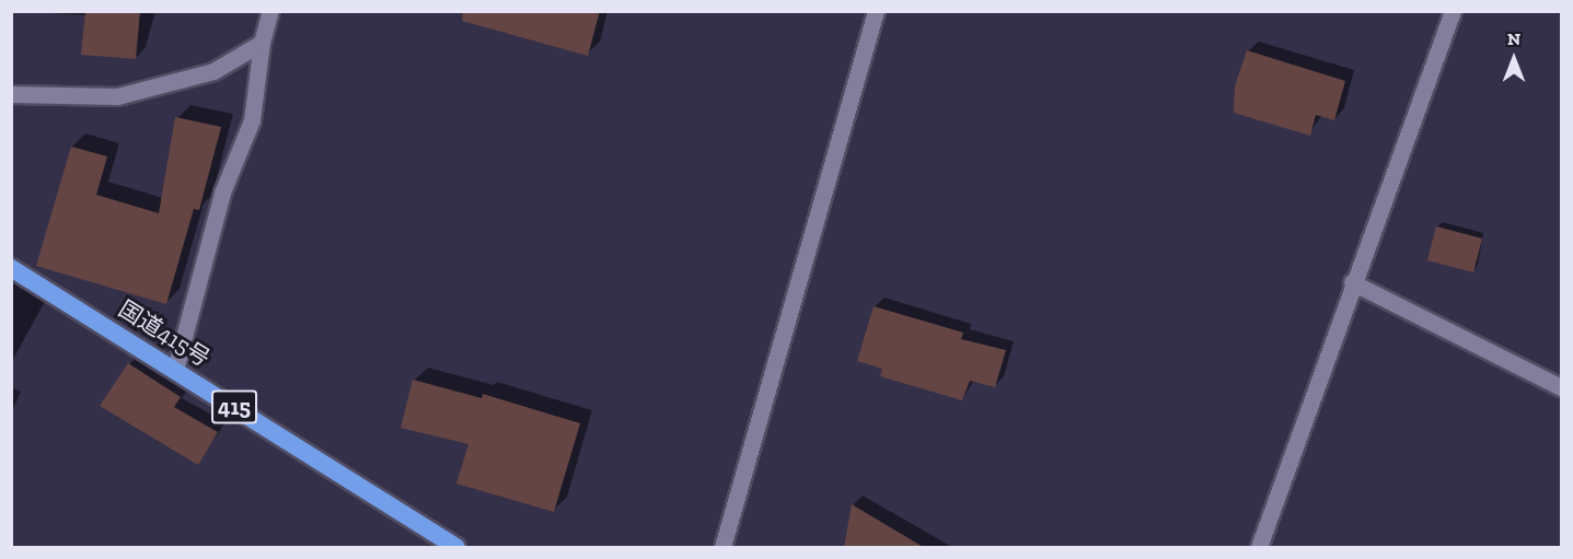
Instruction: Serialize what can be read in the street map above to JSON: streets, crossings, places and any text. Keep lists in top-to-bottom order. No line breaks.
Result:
{"streets":{"highway":["国道415号","415"]},"north":"top"}
